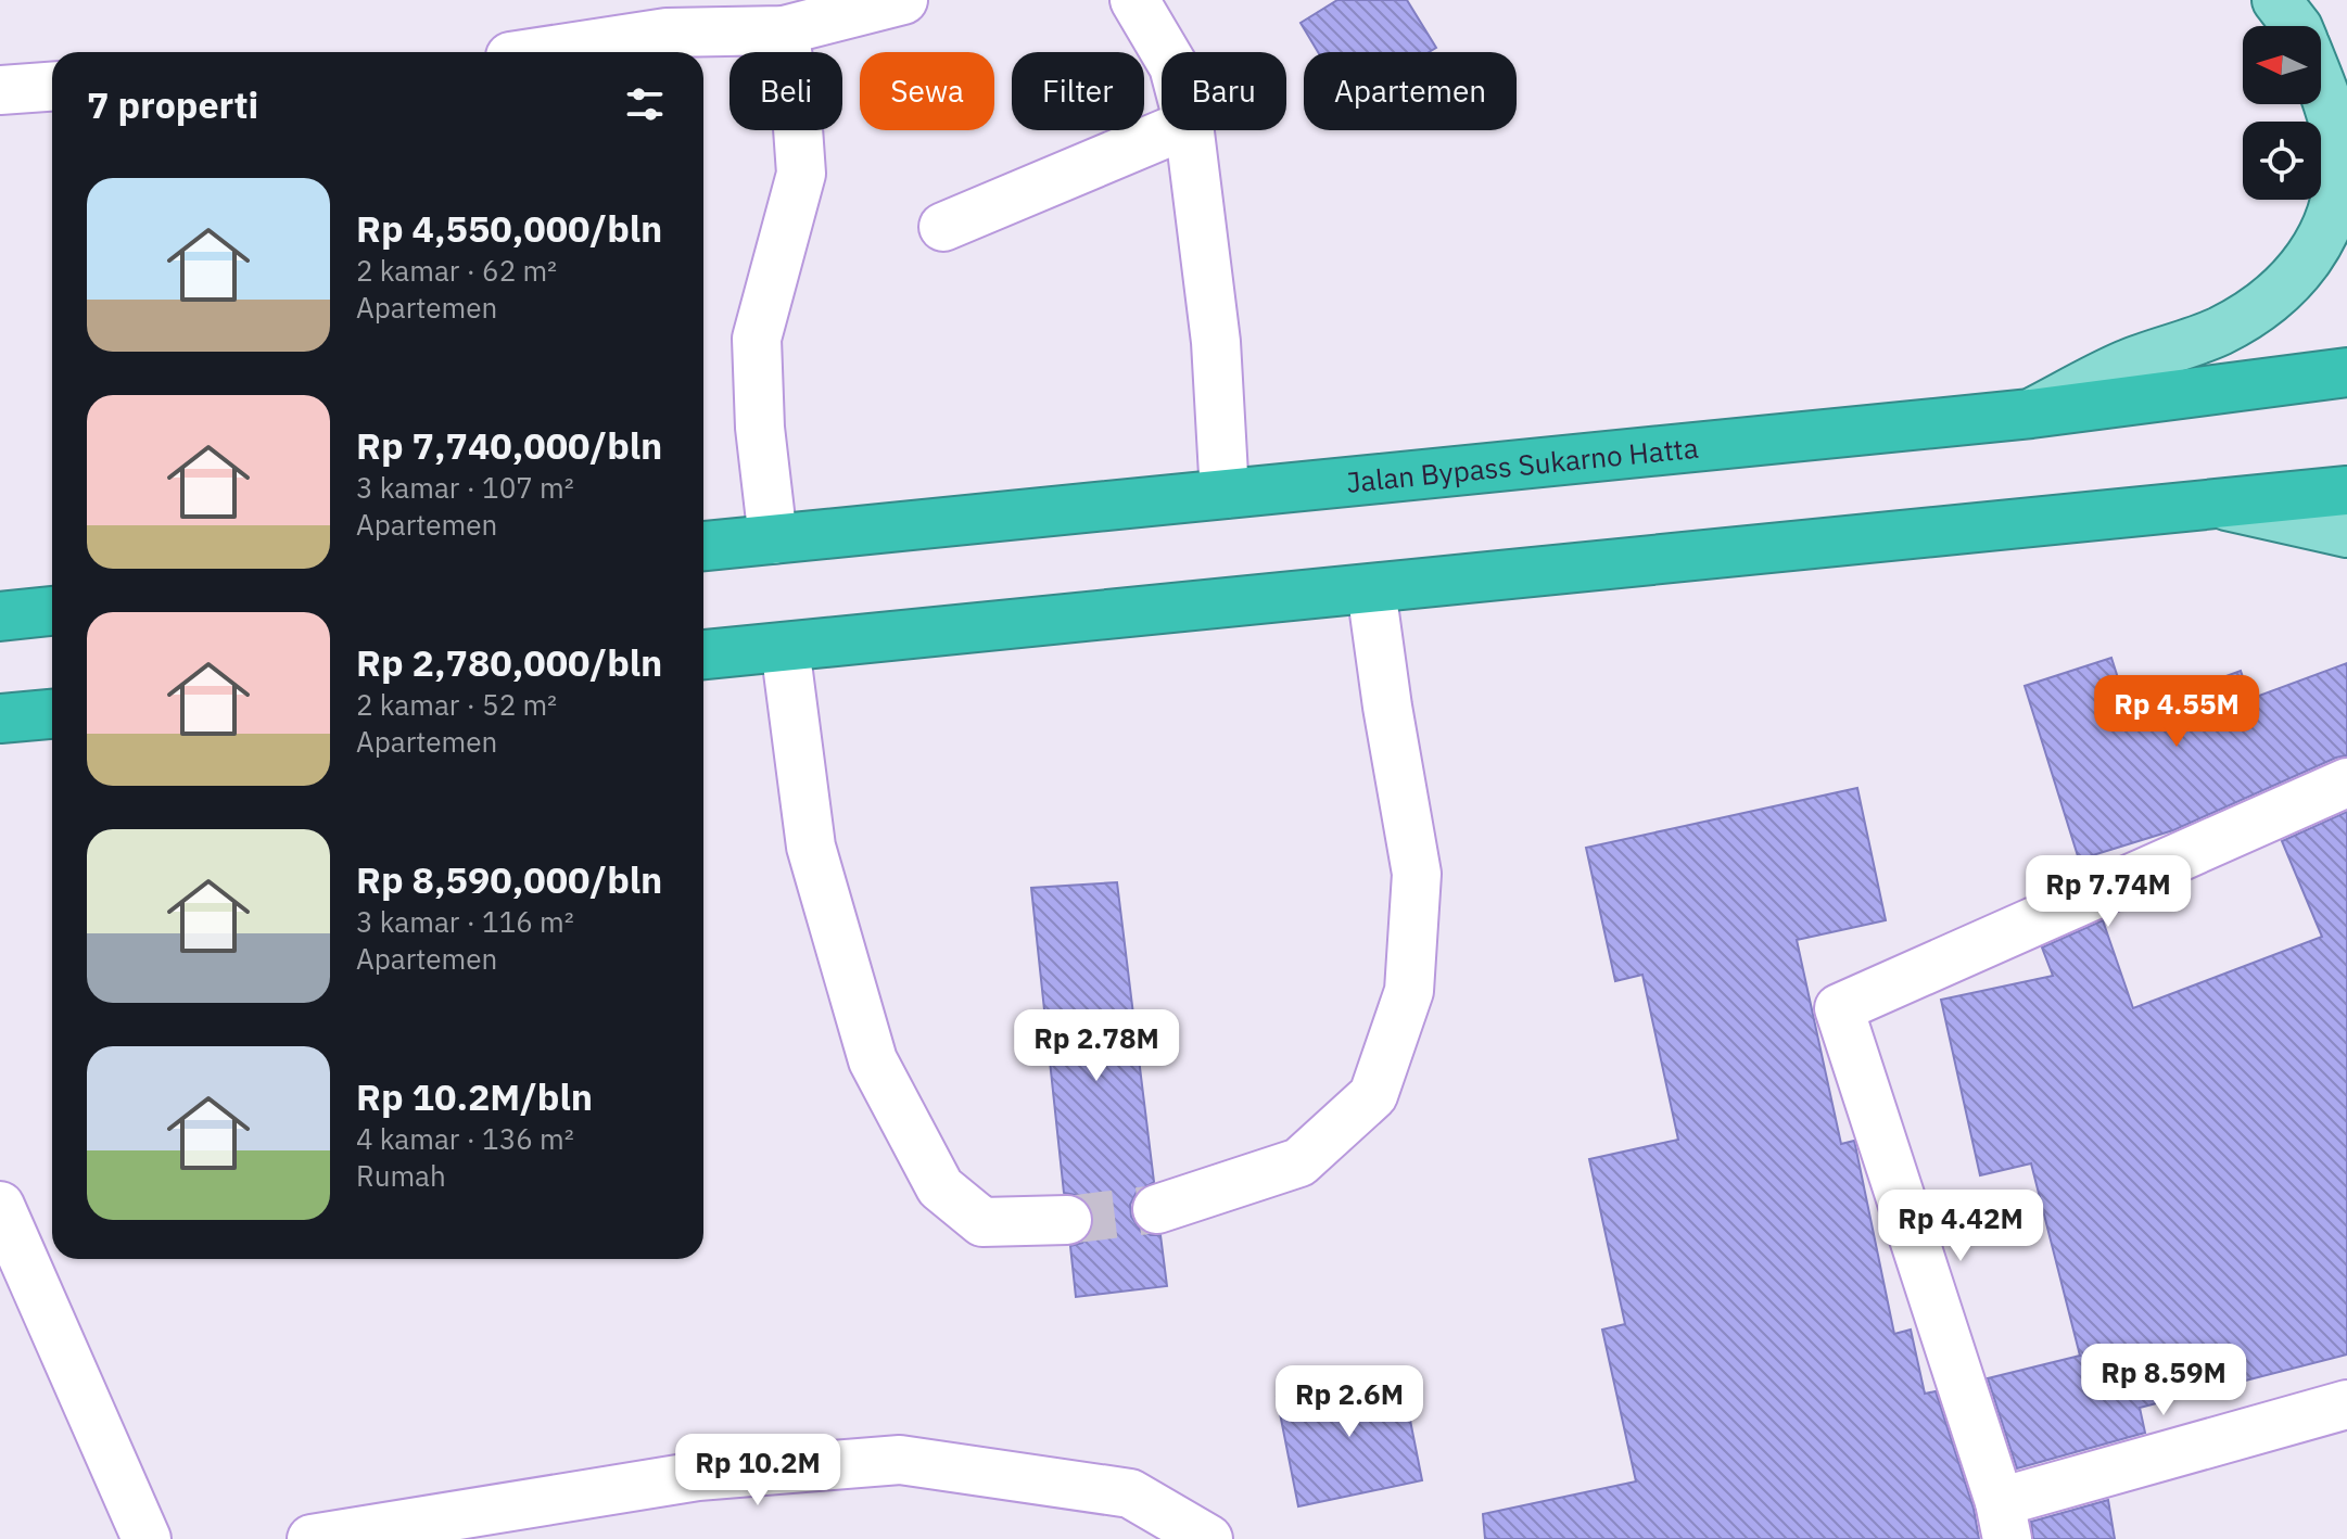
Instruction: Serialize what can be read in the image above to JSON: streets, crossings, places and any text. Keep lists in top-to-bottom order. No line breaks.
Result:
{"streets":{"highway":["Jalan Bypass Sukarno Hatta"]},"north":"left","page":{"chip":["Beli","Sewa","Filter","Baru","Apartemen"],"heading":"7 properti","list":[{"name":"Rp 4,550,000/bln","note":"2 kamar · 62 m² · Apartemen"},{"name":"Rp 7,740,000/bln","note":"3 kamar · 107 m² · Apartemen"},{"name":"Rp 2,780,000/bln","note":"2 kamar · 52 m² · Apartemen"},{"name":"Rp 8,590,000/bln","note":"3 kamar · 116 m² · Apartemen"},{"name":"Rp 10.2M/bln","note":"4 kamar · 136 m² · Rumah"}],"price":["Rp 4.55M","Rp 7.74M","Rp 2.78M","Rp 4.42M","Rp 8.59M","Rp 2.6M","Rp 10.2M"]}}
